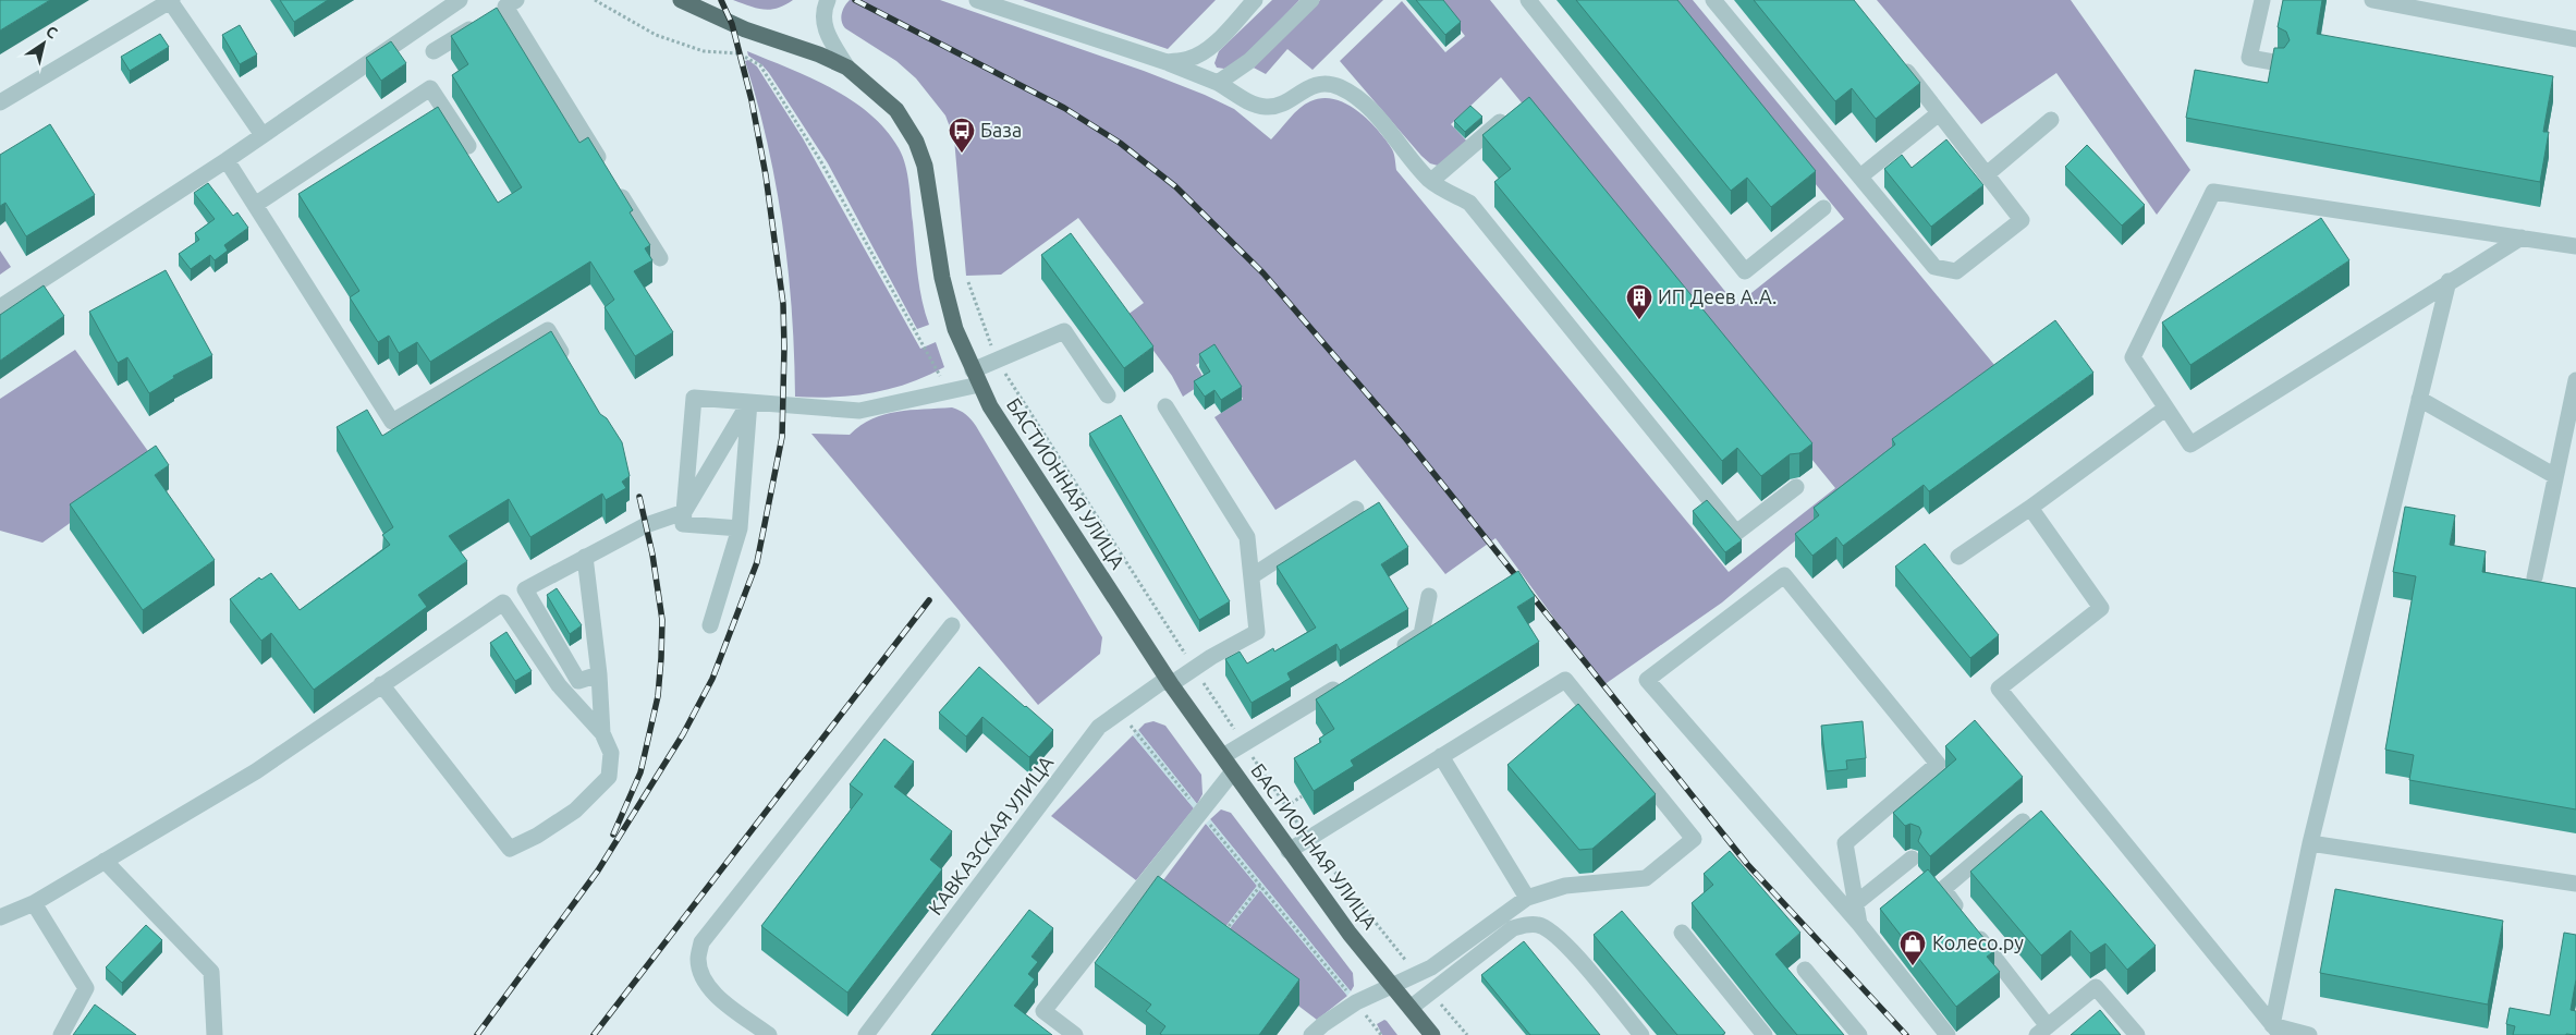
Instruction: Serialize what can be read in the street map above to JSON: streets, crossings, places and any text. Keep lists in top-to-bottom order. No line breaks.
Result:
{"streets":{"main road":["БАСТИОННАЯ УЛИЦА"],"street":["КАВКАЗСКАЯ УЛИЦА"]},"crossings":[["БАСТИОННАЯ УЛИЦА","КАВКАЗСКАЯ УЛИЦА"]],"places":{"bus stop":["База"],"building":["ИП Деев А.А."],"shop":["Колесо.ру"]},"north":"top right"}
